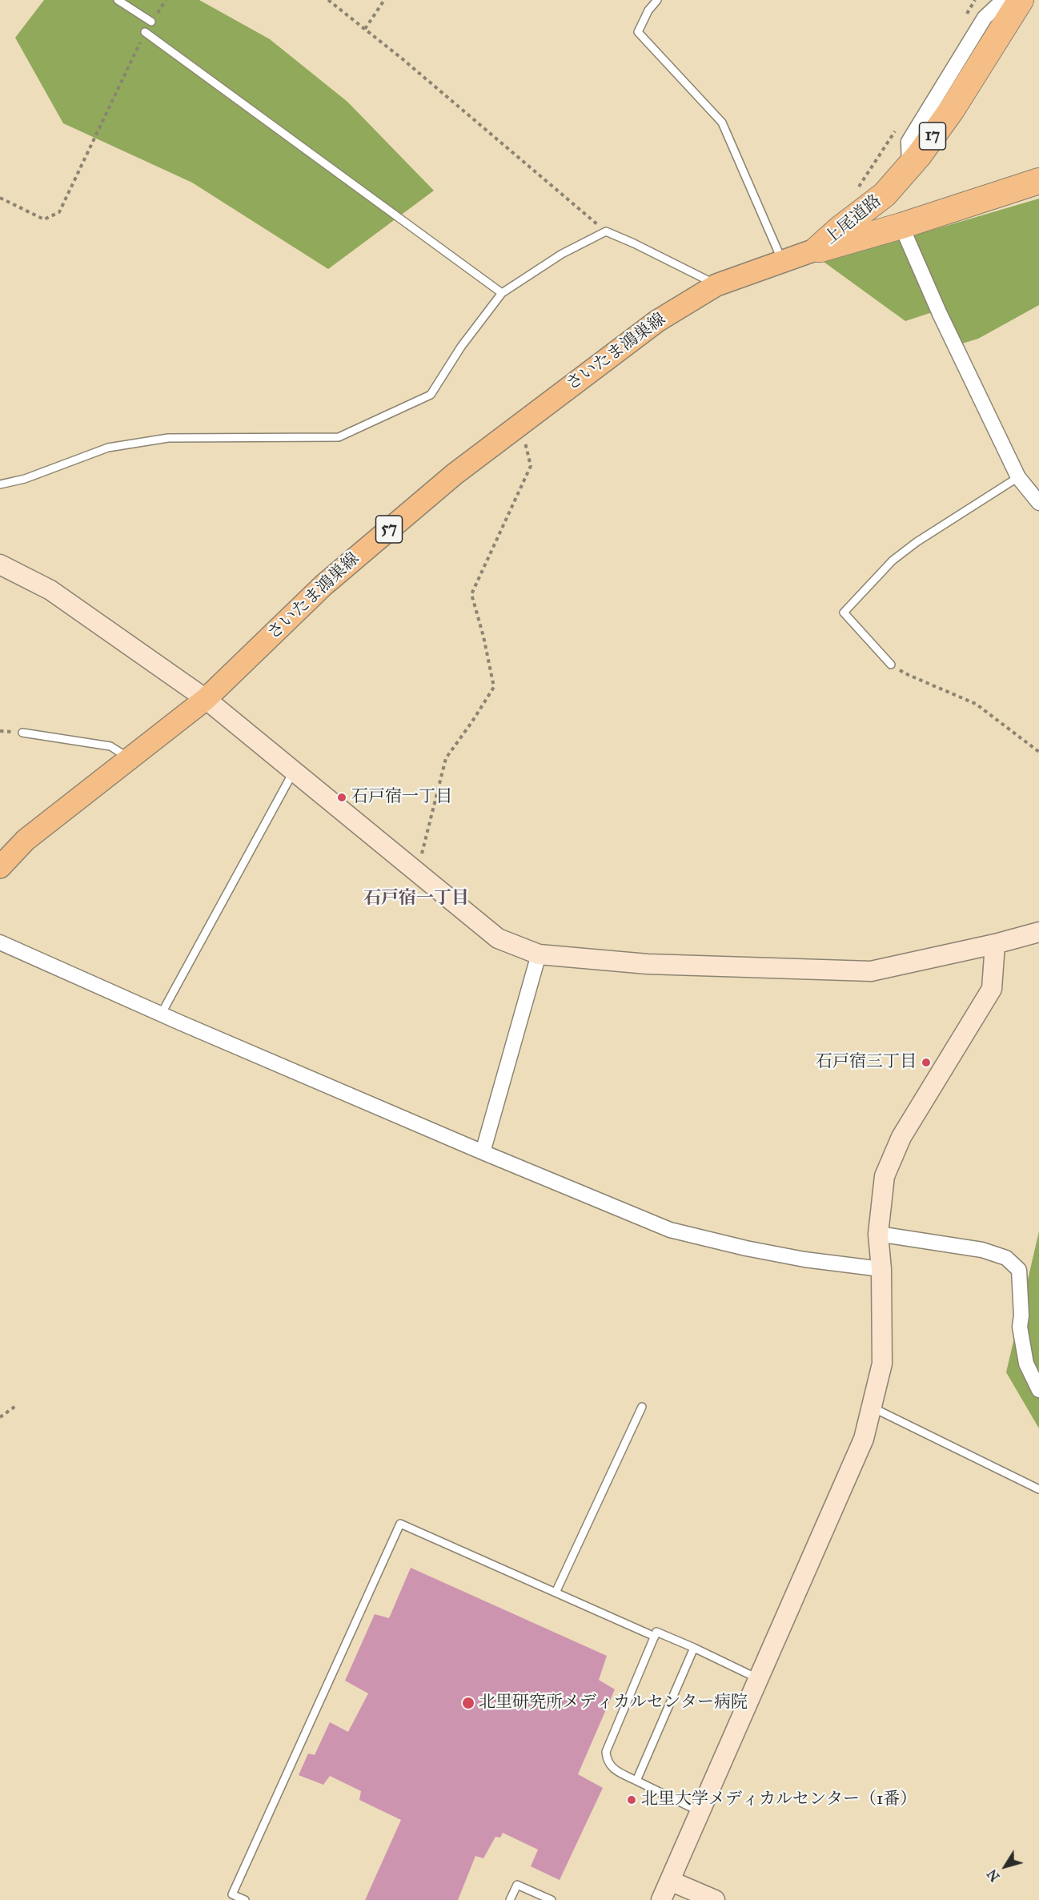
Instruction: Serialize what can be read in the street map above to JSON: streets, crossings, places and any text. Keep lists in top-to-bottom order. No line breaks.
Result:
{"streets":{"highway":["17","上尾道路"],"main road":["さいたま鴻巣線","57"]},"crossings":[["上尾道路","さいたま鴻巣線"]],"districts":["石戸宿一丁目"],"places":["石戸宿一丁目","石戸宿三丁目","北里研究所メディカルセンター病院","北里大学メディカルセンター（1番）"],"north":"bottom left"}
